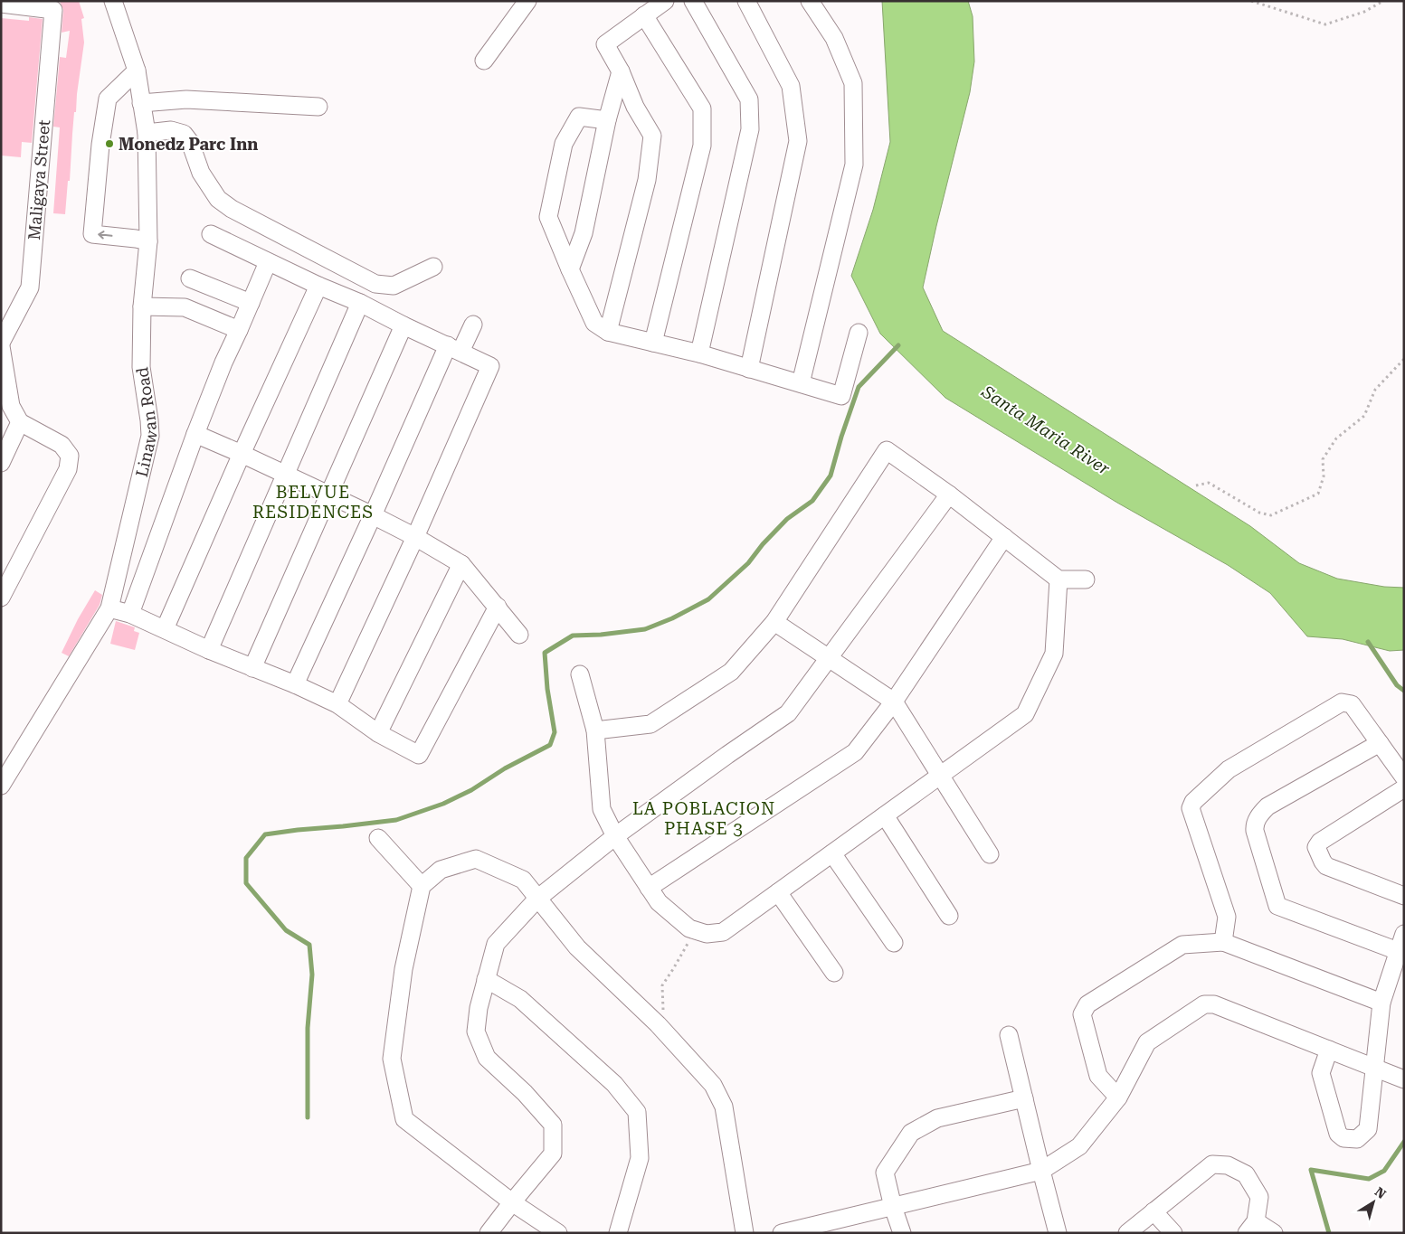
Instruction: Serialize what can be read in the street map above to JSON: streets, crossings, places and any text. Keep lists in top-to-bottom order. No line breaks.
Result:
{"streets":{"street":["Maligaya Street","Linawan Road"]},"districts":["BELVUE RESIDENCES","LA POBLACION PHASE 3"],"water":["Santa Maria River"],"places":["Monedz Parc Inn"],"north":"top right"}
